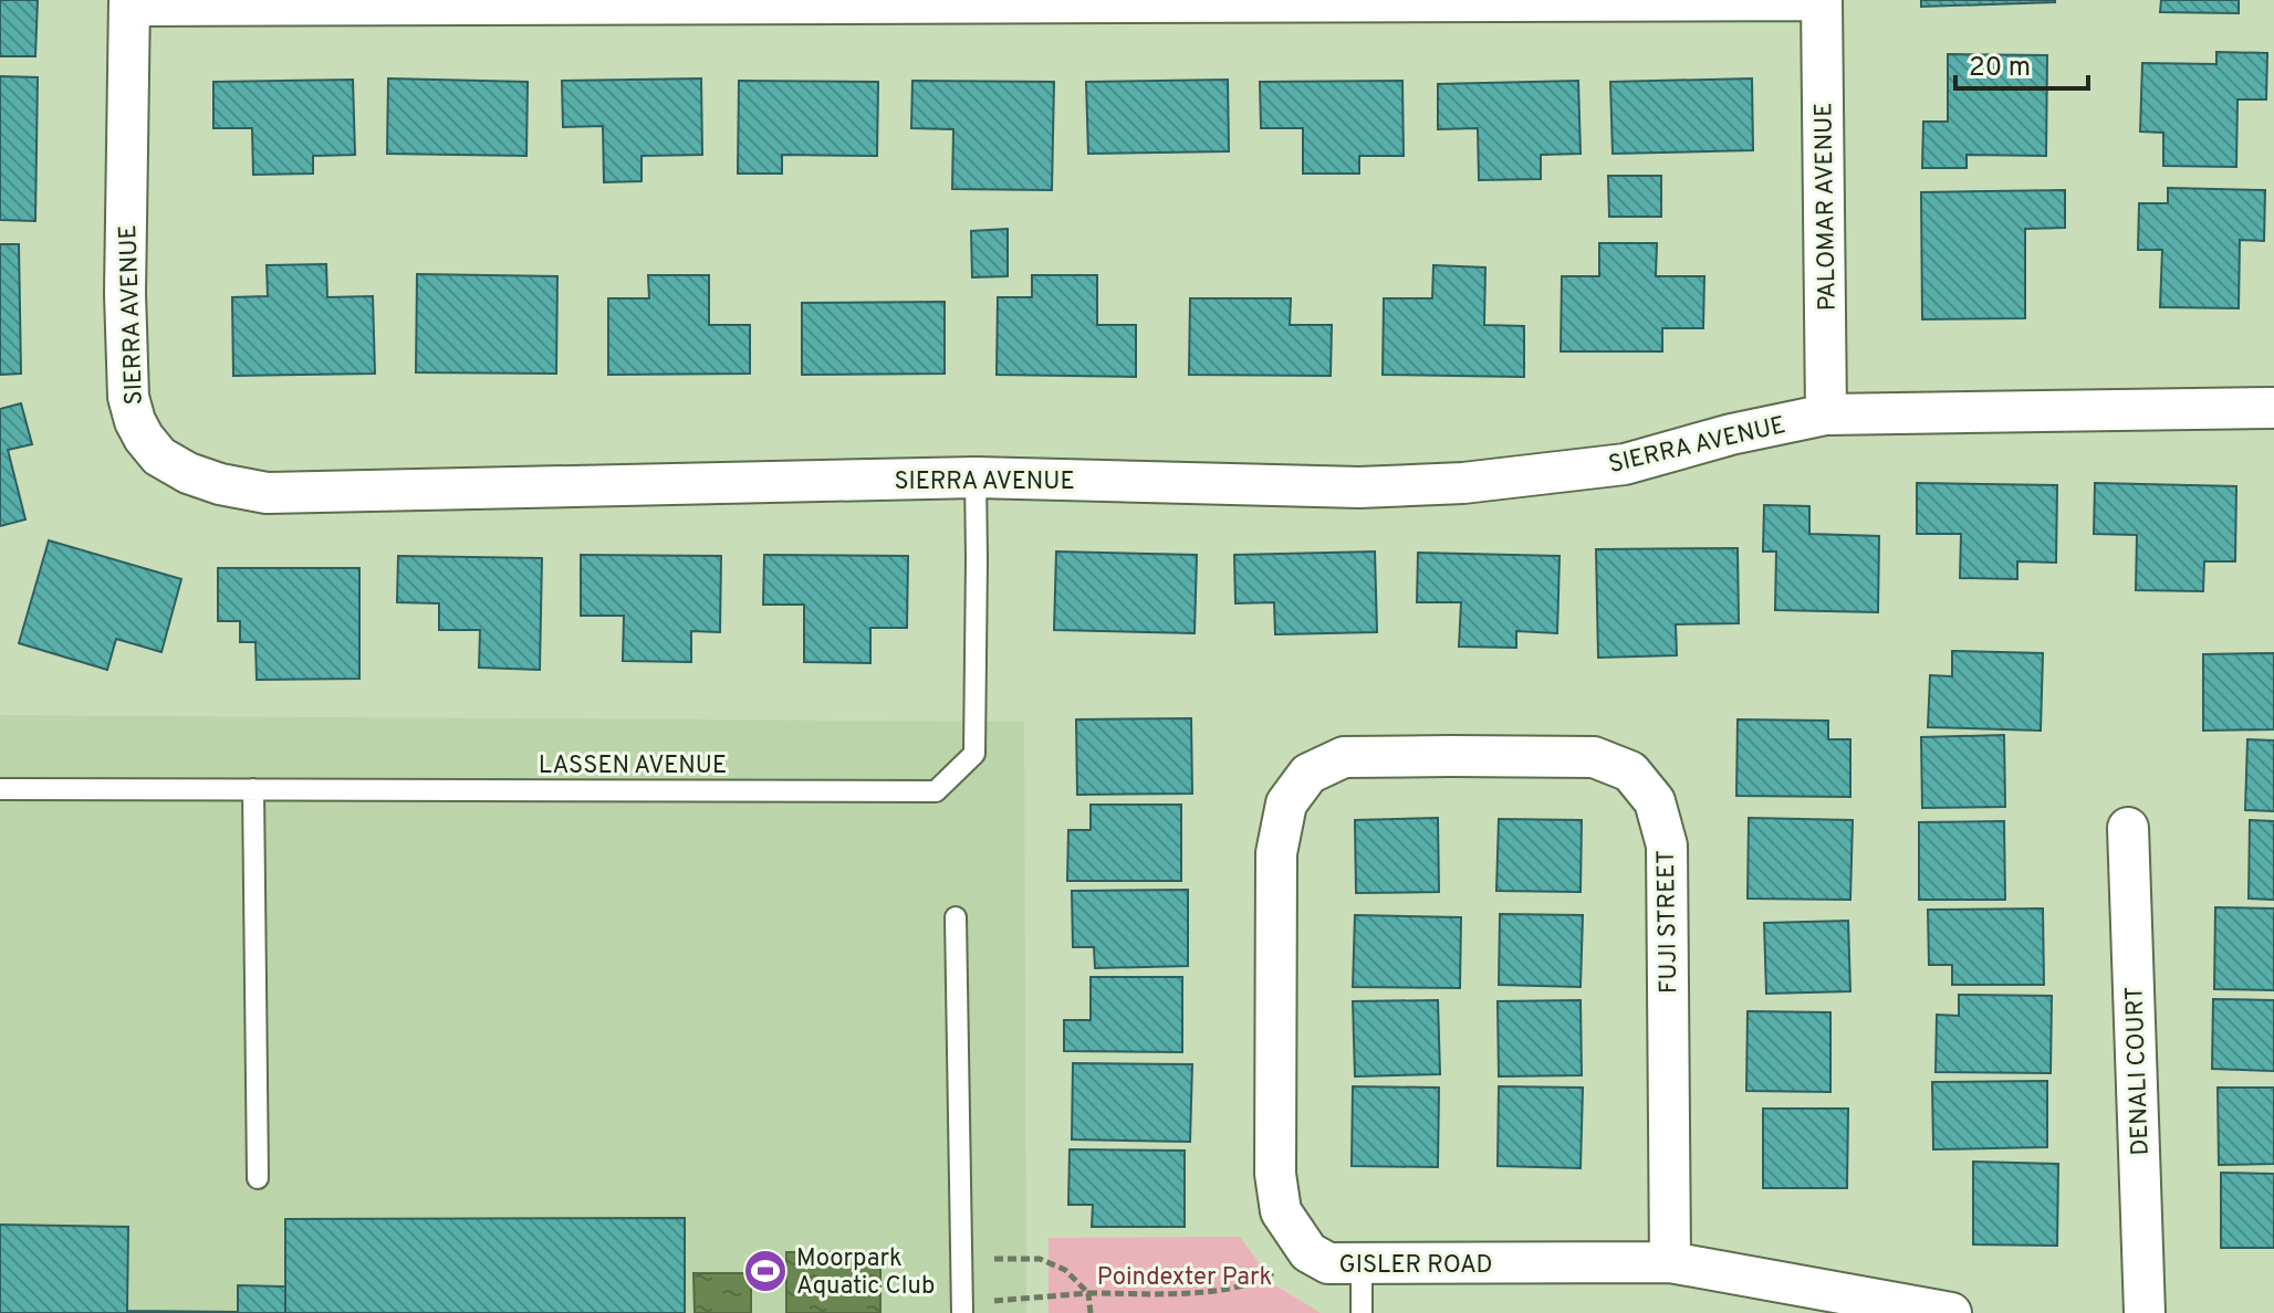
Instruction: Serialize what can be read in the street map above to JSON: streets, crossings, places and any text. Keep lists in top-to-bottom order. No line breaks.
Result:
{"streets":{"street":["PALOMAR AVENUE","SIERRA AVENUE","FUJI STREET","DENALI COURT","GISLER ROAD"],"lane":["LASSEN AVENUE"]},"crossings":[["PALOMAR AVENUE","SIERRA AVENUE"],["SIERRA AVENUE","LASSEN AVENUE"],["FUJI STREET","GISLER ROAD"]],"parks":["Poindexter Park"],"places":{"sports":["Moorpark Aquatic Club"]},"scale_bar":"20 m"}
